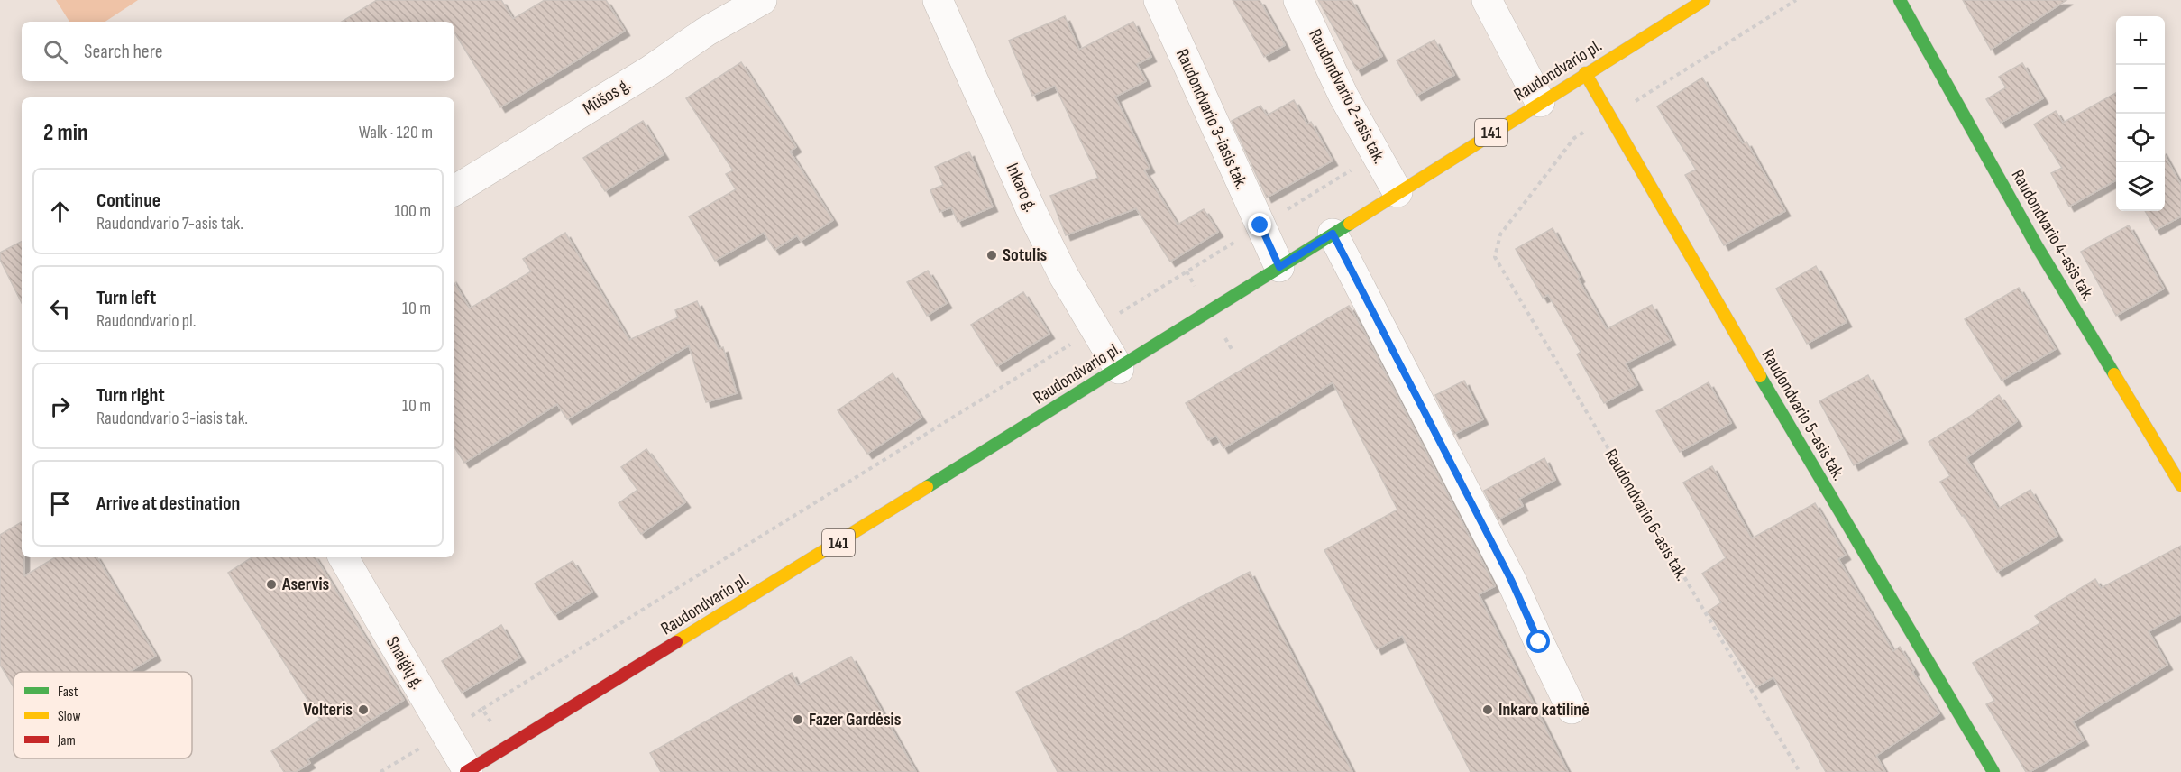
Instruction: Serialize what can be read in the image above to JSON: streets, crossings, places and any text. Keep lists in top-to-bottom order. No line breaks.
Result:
{"streets":{"main road":["Raudondvario pl.","141","Raudondvario 4-asis tak.","Raudondvario 5-asis tak."],"street":["Mūšos g.","Raudondvario 2-asis tak.","Raudondvario 3-iasis tak.","Inkaro g.","Snaigių g."],"path":["Raudondvario 6-asis tak."]},"crossings":[["Raudondvario pl.","Raudondvario 2-asis tak."],["Raudondvario pl.","Raudondvario 3-iasis tak."],["Raudondvario pl.","Inkaro g."],["Raudondvario pl.","Raudondvario 5-asis tak."],["Raudondvario pl.","Snaigių g."],["Raudondvario 5-asis tak.","Raudondvario 6-asis tak."]],"places":["Sotulis","Aservis","Volteris","Inkaro katilinė","Fazer Gardėsis"],"legend":["Fast","Slow","Jam"],"page":{"map_buttons":["+","−"],"search":"Search here","heading":["2 min","Walk · 120 m"],"list":[["Continue","Raudondvario 7-asis tak.","100 m"],["Turn left","Raudondvario pl.","10 m"],["Turn right","Raudondvario 3-iasis tak.","10 m"],"Arrive at destination"]}}
